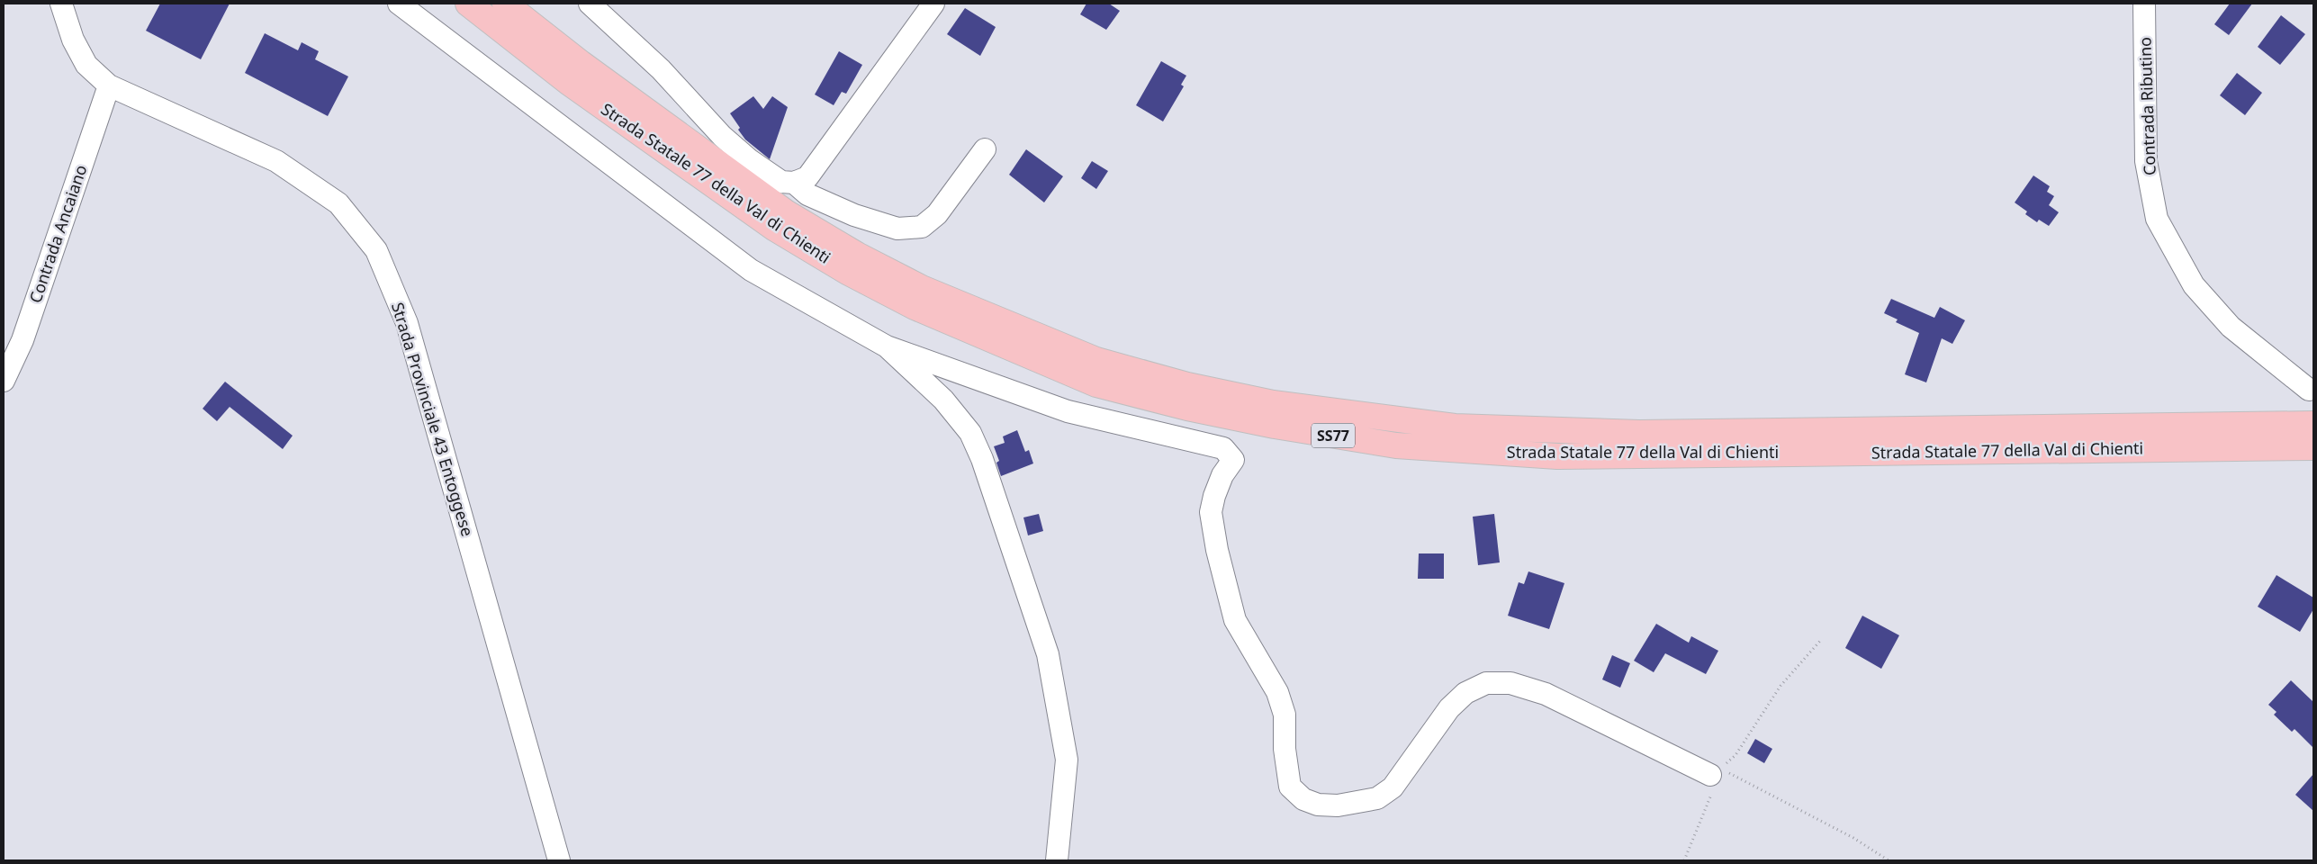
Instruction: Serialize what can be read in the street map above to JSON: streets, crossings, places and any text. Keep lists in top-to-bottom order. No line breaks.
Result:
{"streets":{"highway":["Strada Statale 77 della Val di Chienti","SS77"],"street":["Contrada Ributino","Contrada Ancaiano","Strada Provinciale 43 Entoggese"]},"crossings":[["Contrada Ancaiano","Strada Provinciale 43 Entoggese"]]}
